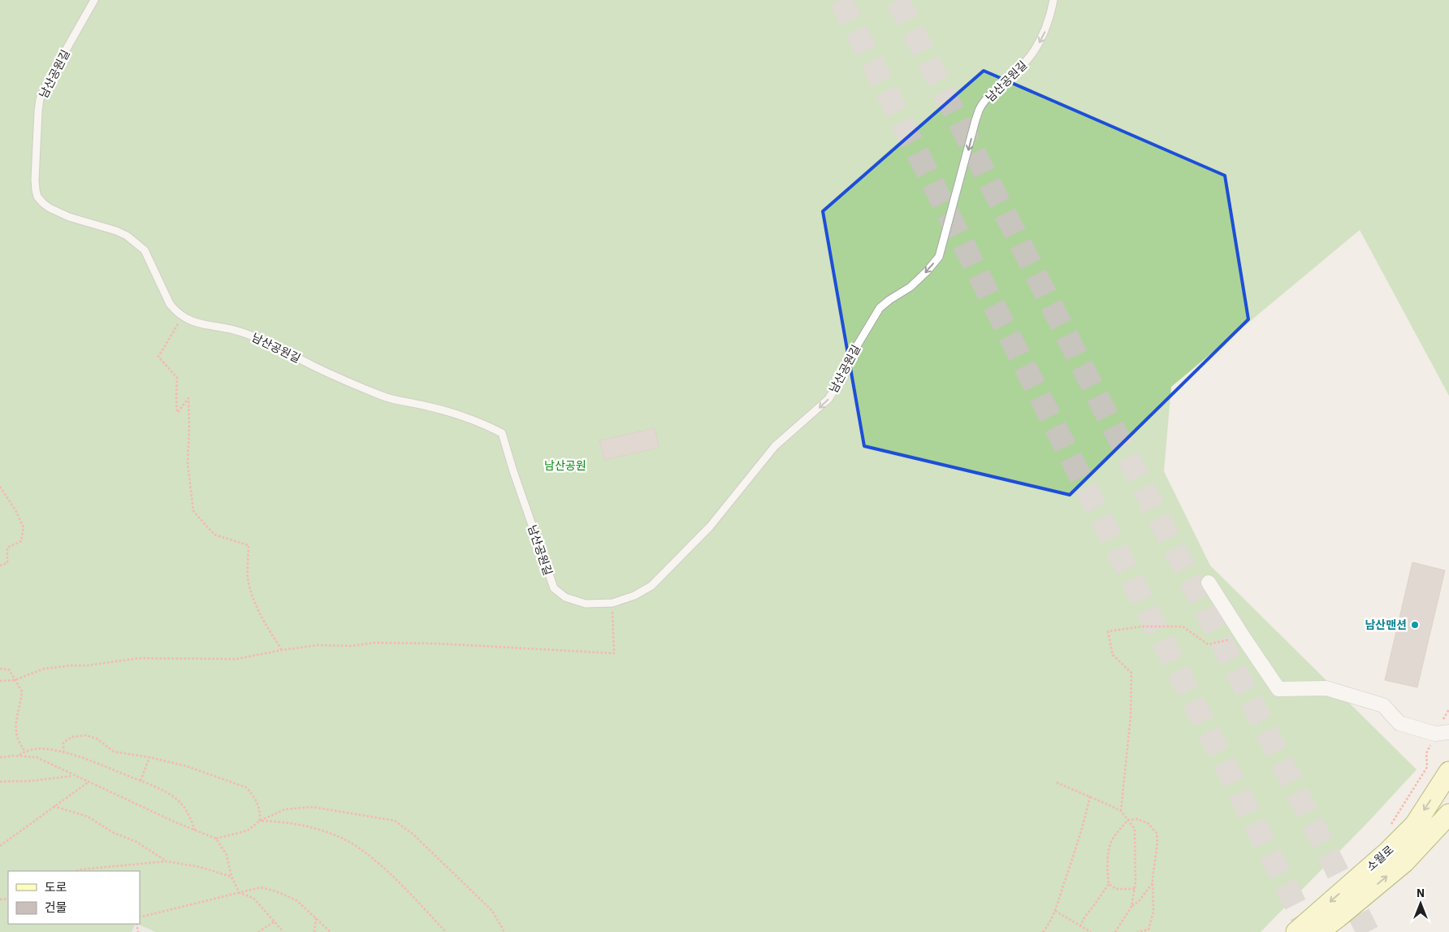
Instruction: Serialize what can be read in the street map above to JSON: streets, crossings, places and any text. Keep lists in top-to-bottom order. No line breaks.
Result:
{"streets":{"main road":["소월로"],"lane":["남산공원길"]},"one_way":["남산공원길"],"parks":["남산공원"],"places":["남산맨션"],"legend":["도로","건물"],"north":"top"}
